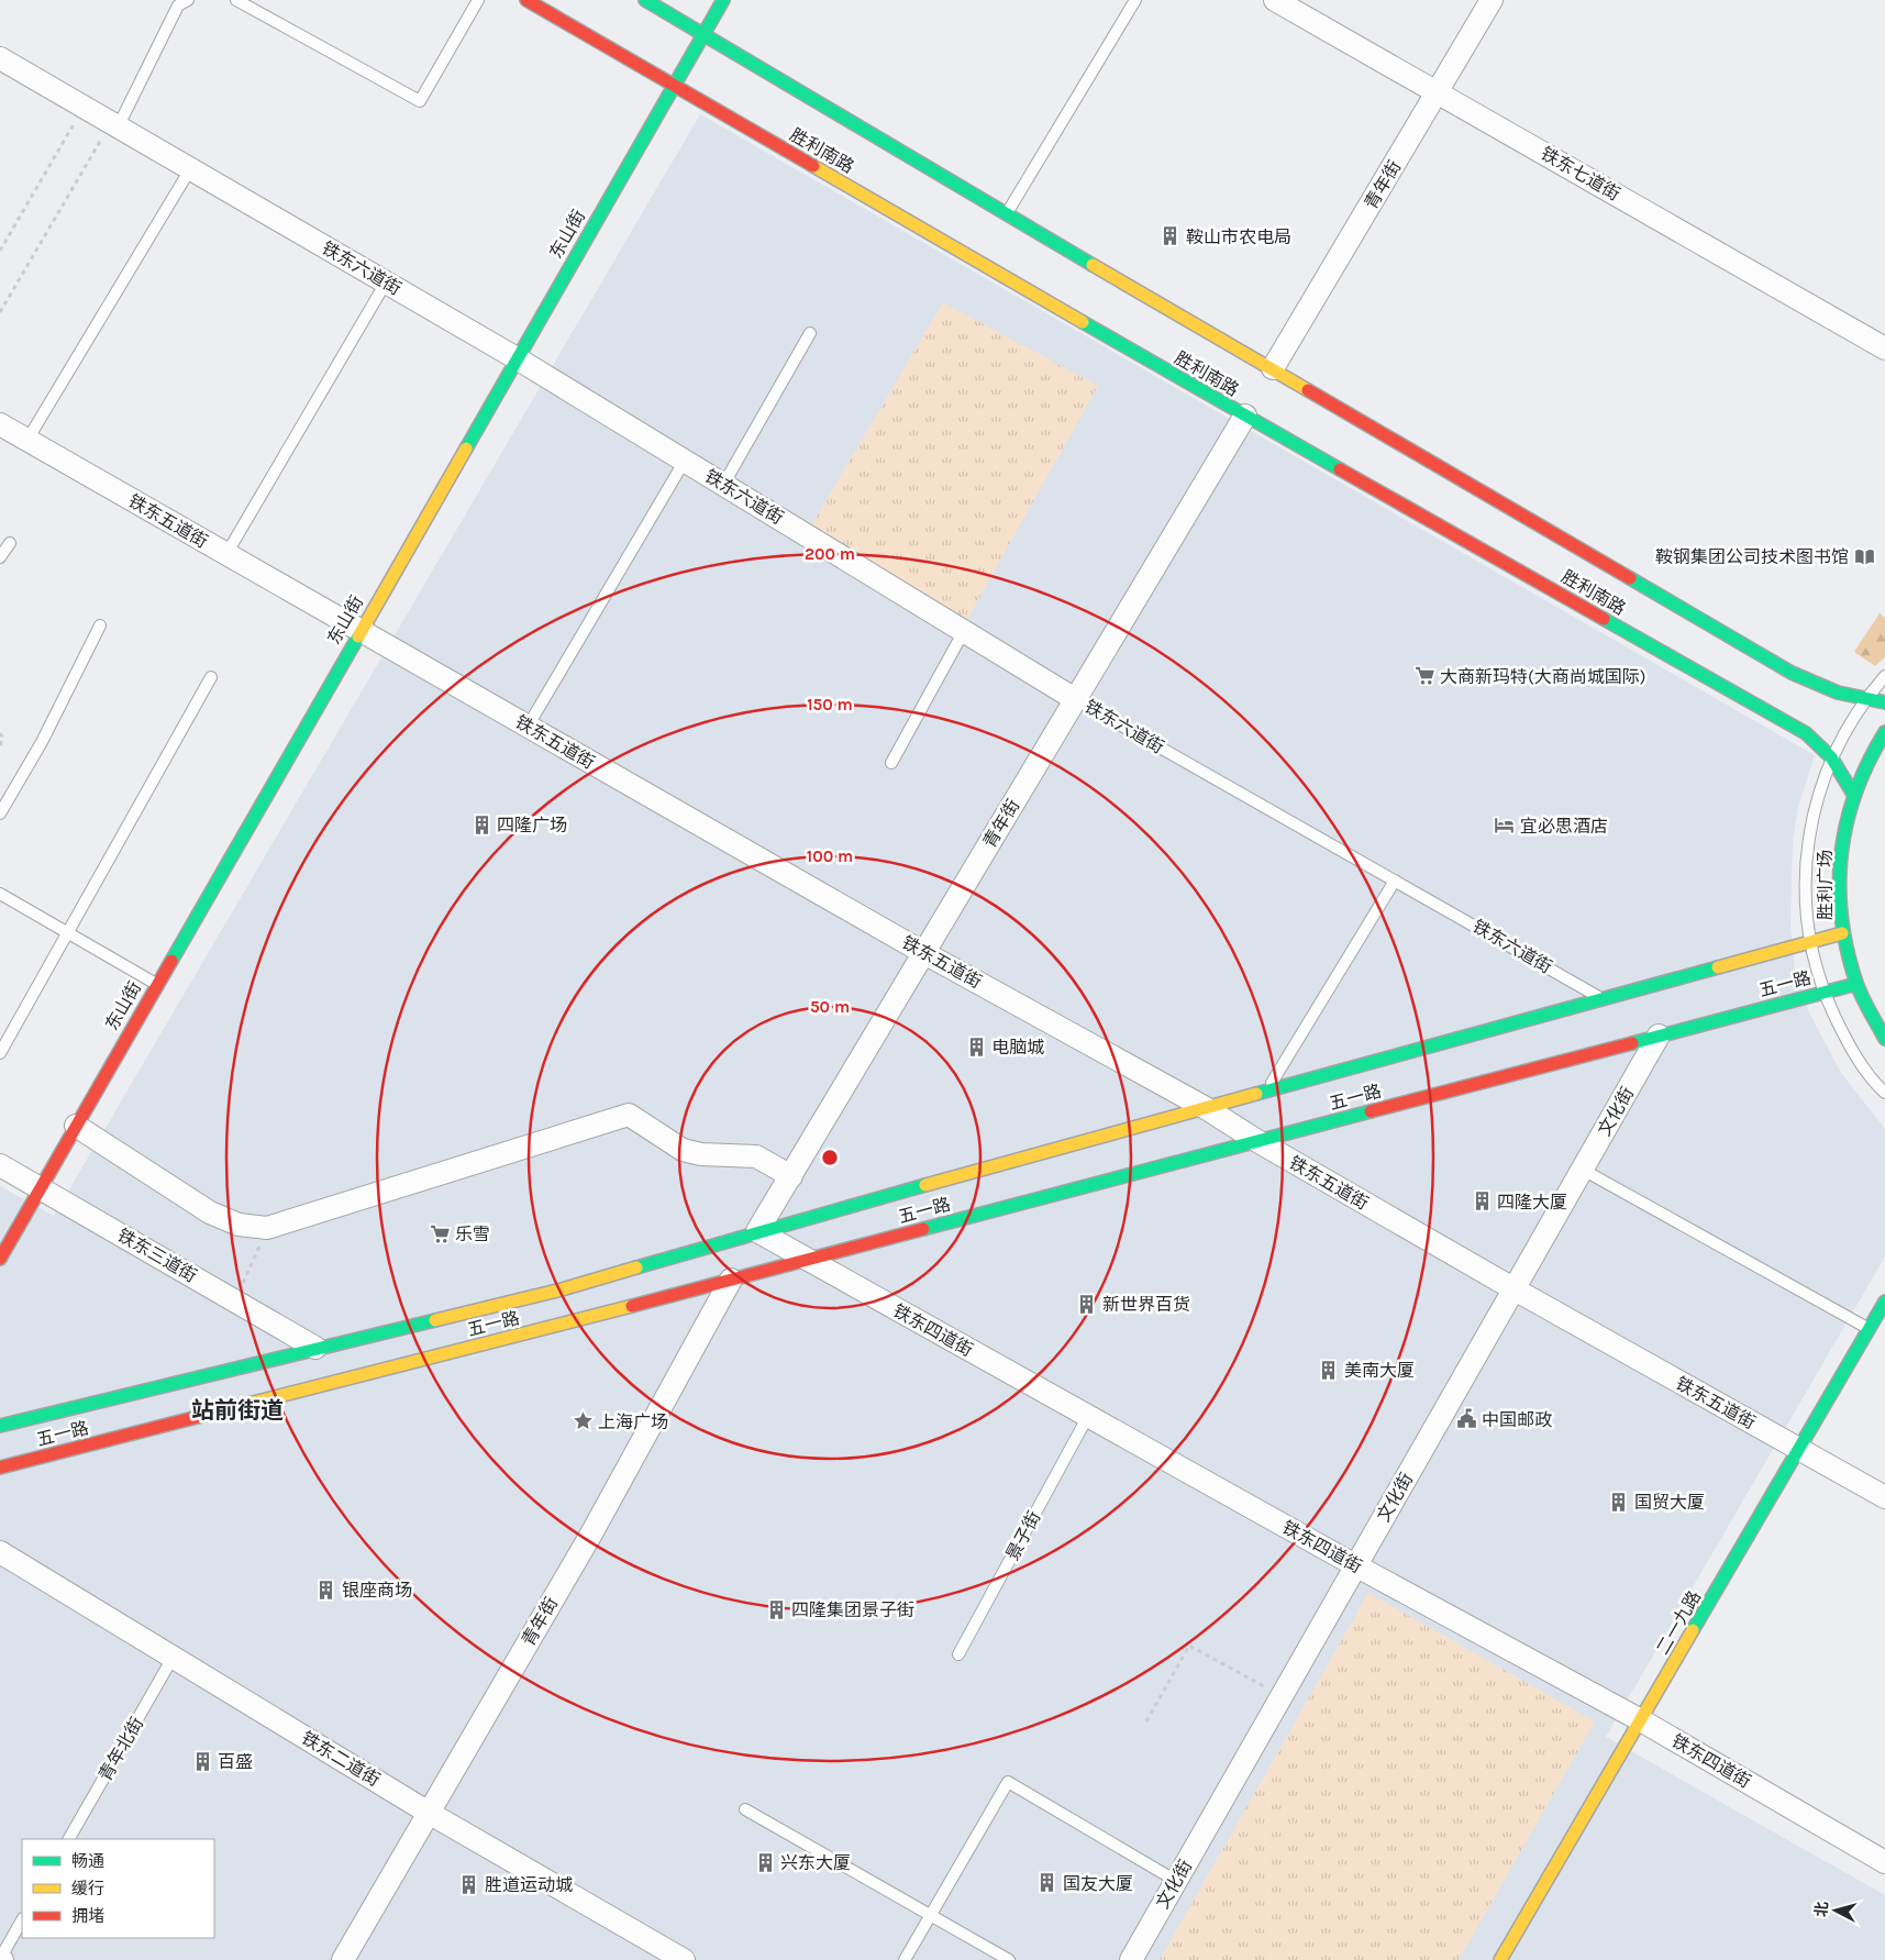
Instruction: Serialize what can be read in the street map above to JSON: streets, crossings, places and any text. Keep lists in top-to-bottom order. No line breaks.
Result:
{"streets":{"main road":["胜利南路","东山街","胜利广场","五一路","二一九路"],"street":["铁东七道街","青年街","铁东六道街","铁东五道街","文化街","铁东三道街","铁东四道街","铁东二道街"],"lane":["景子街","青年北街"]},"crossings":[["胜利南路","青年街"],["胜利南路","东山街"],["胜利南路","胜利广场"],["铁东七道街","青年街"],["青年街","铁东六道街"],["青年街","铁东五道街"],["青年街","五一路"],["青年街","铁东四道街"],["青年街","铁东二道街"],["东山街","铁东六道街"],["东山街","铁东五道街"],["东山街","铁东三道街"],["铁东六道街","五一路"],["铁东五道街","五一路"],["铁东五道街","文化街"],["铁东五道街","二一九路"],["胜利广场","五一路"],["五一路","文化街"],["五一路","铁东三道街"],["五一路","铁东四道街"],["文化街","铁东四道街"],["铁东四道街","景子街"],["铁东四道街","二一九路"],["青年北街","铁东二道街"]],"districts":["站前街道"],"places":{"building":["鞍山市农电局","四隆广场","电脑城","四隆大厦","新世界百货","美南大厦","国贸大厦","银座商场","四隆集团景子街","百盛","兴东大厦","国友大厦","胜道运动城"],"library":["鞍钢集团公司技术图书馆"],"supermarket":["大商新玛特(大商尚城国际)","乐雪"],"hotel":["宜必思酒店"],"public building":["中国邮政"],"place":["上海广场"]},"legend":["畅通","缓行","拥堵"],"north":"left","rings":["200 m","150 m","100 m","50 m"]}
